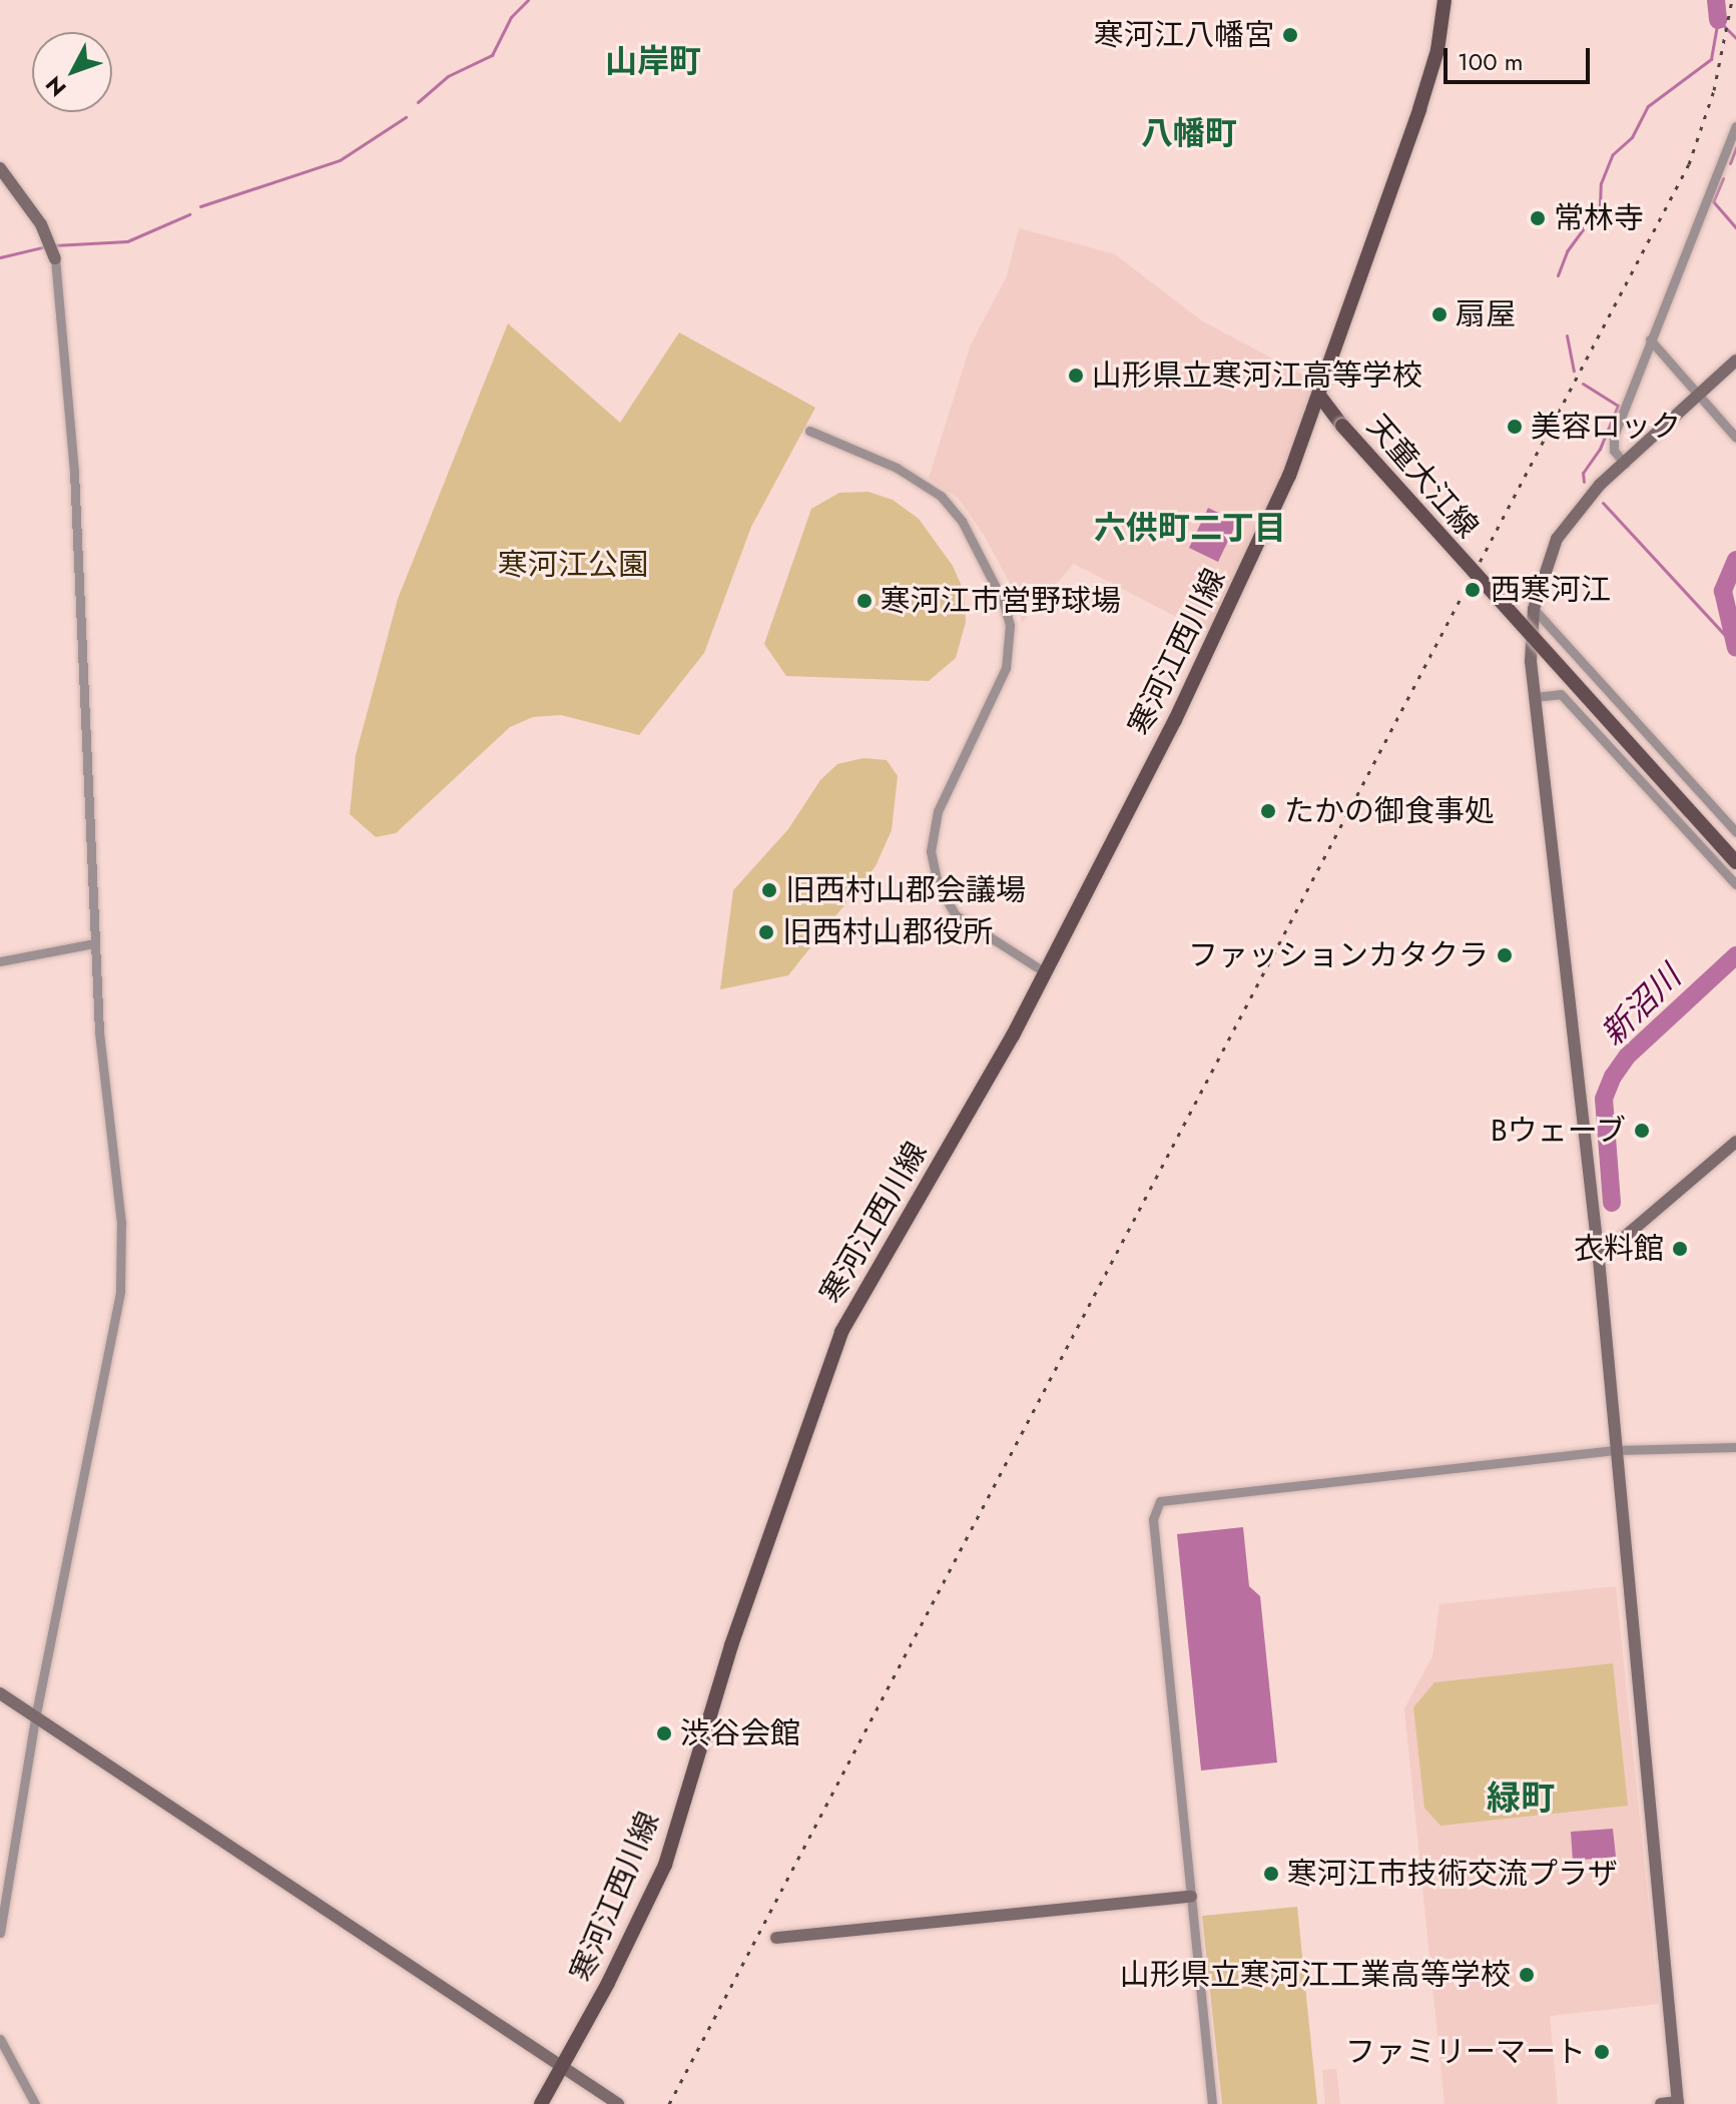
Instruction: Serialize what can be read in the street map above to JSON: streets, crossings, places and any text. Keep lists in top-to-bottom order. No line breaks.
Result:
{"streets":{"main road":["天童大江線","寒河江西川線"]},"crossings":[["天童大江線","寒河江西川線"]],"districts":["山岸町","八幡町","六供町二丁目","緑町"],"water":["新沼川"],"parks":["寒河江公園"],"places":["寒河江八幡宮","常林寺","扇屋","山形県立寒河江高等学校","美容ロック","西寒河江","寒河江市営野球場","たかの御食事処","旧西村山郡会議場","旧西村山郡役所","ファッションカタクラ","Bウェーブ","衣料館","渋谷会館","寒河江市技術交流プラザ","山形県立寒河江工業高等学校","ファミリーマート"],"scale_bar":"100 m","north":"bottom left"}
